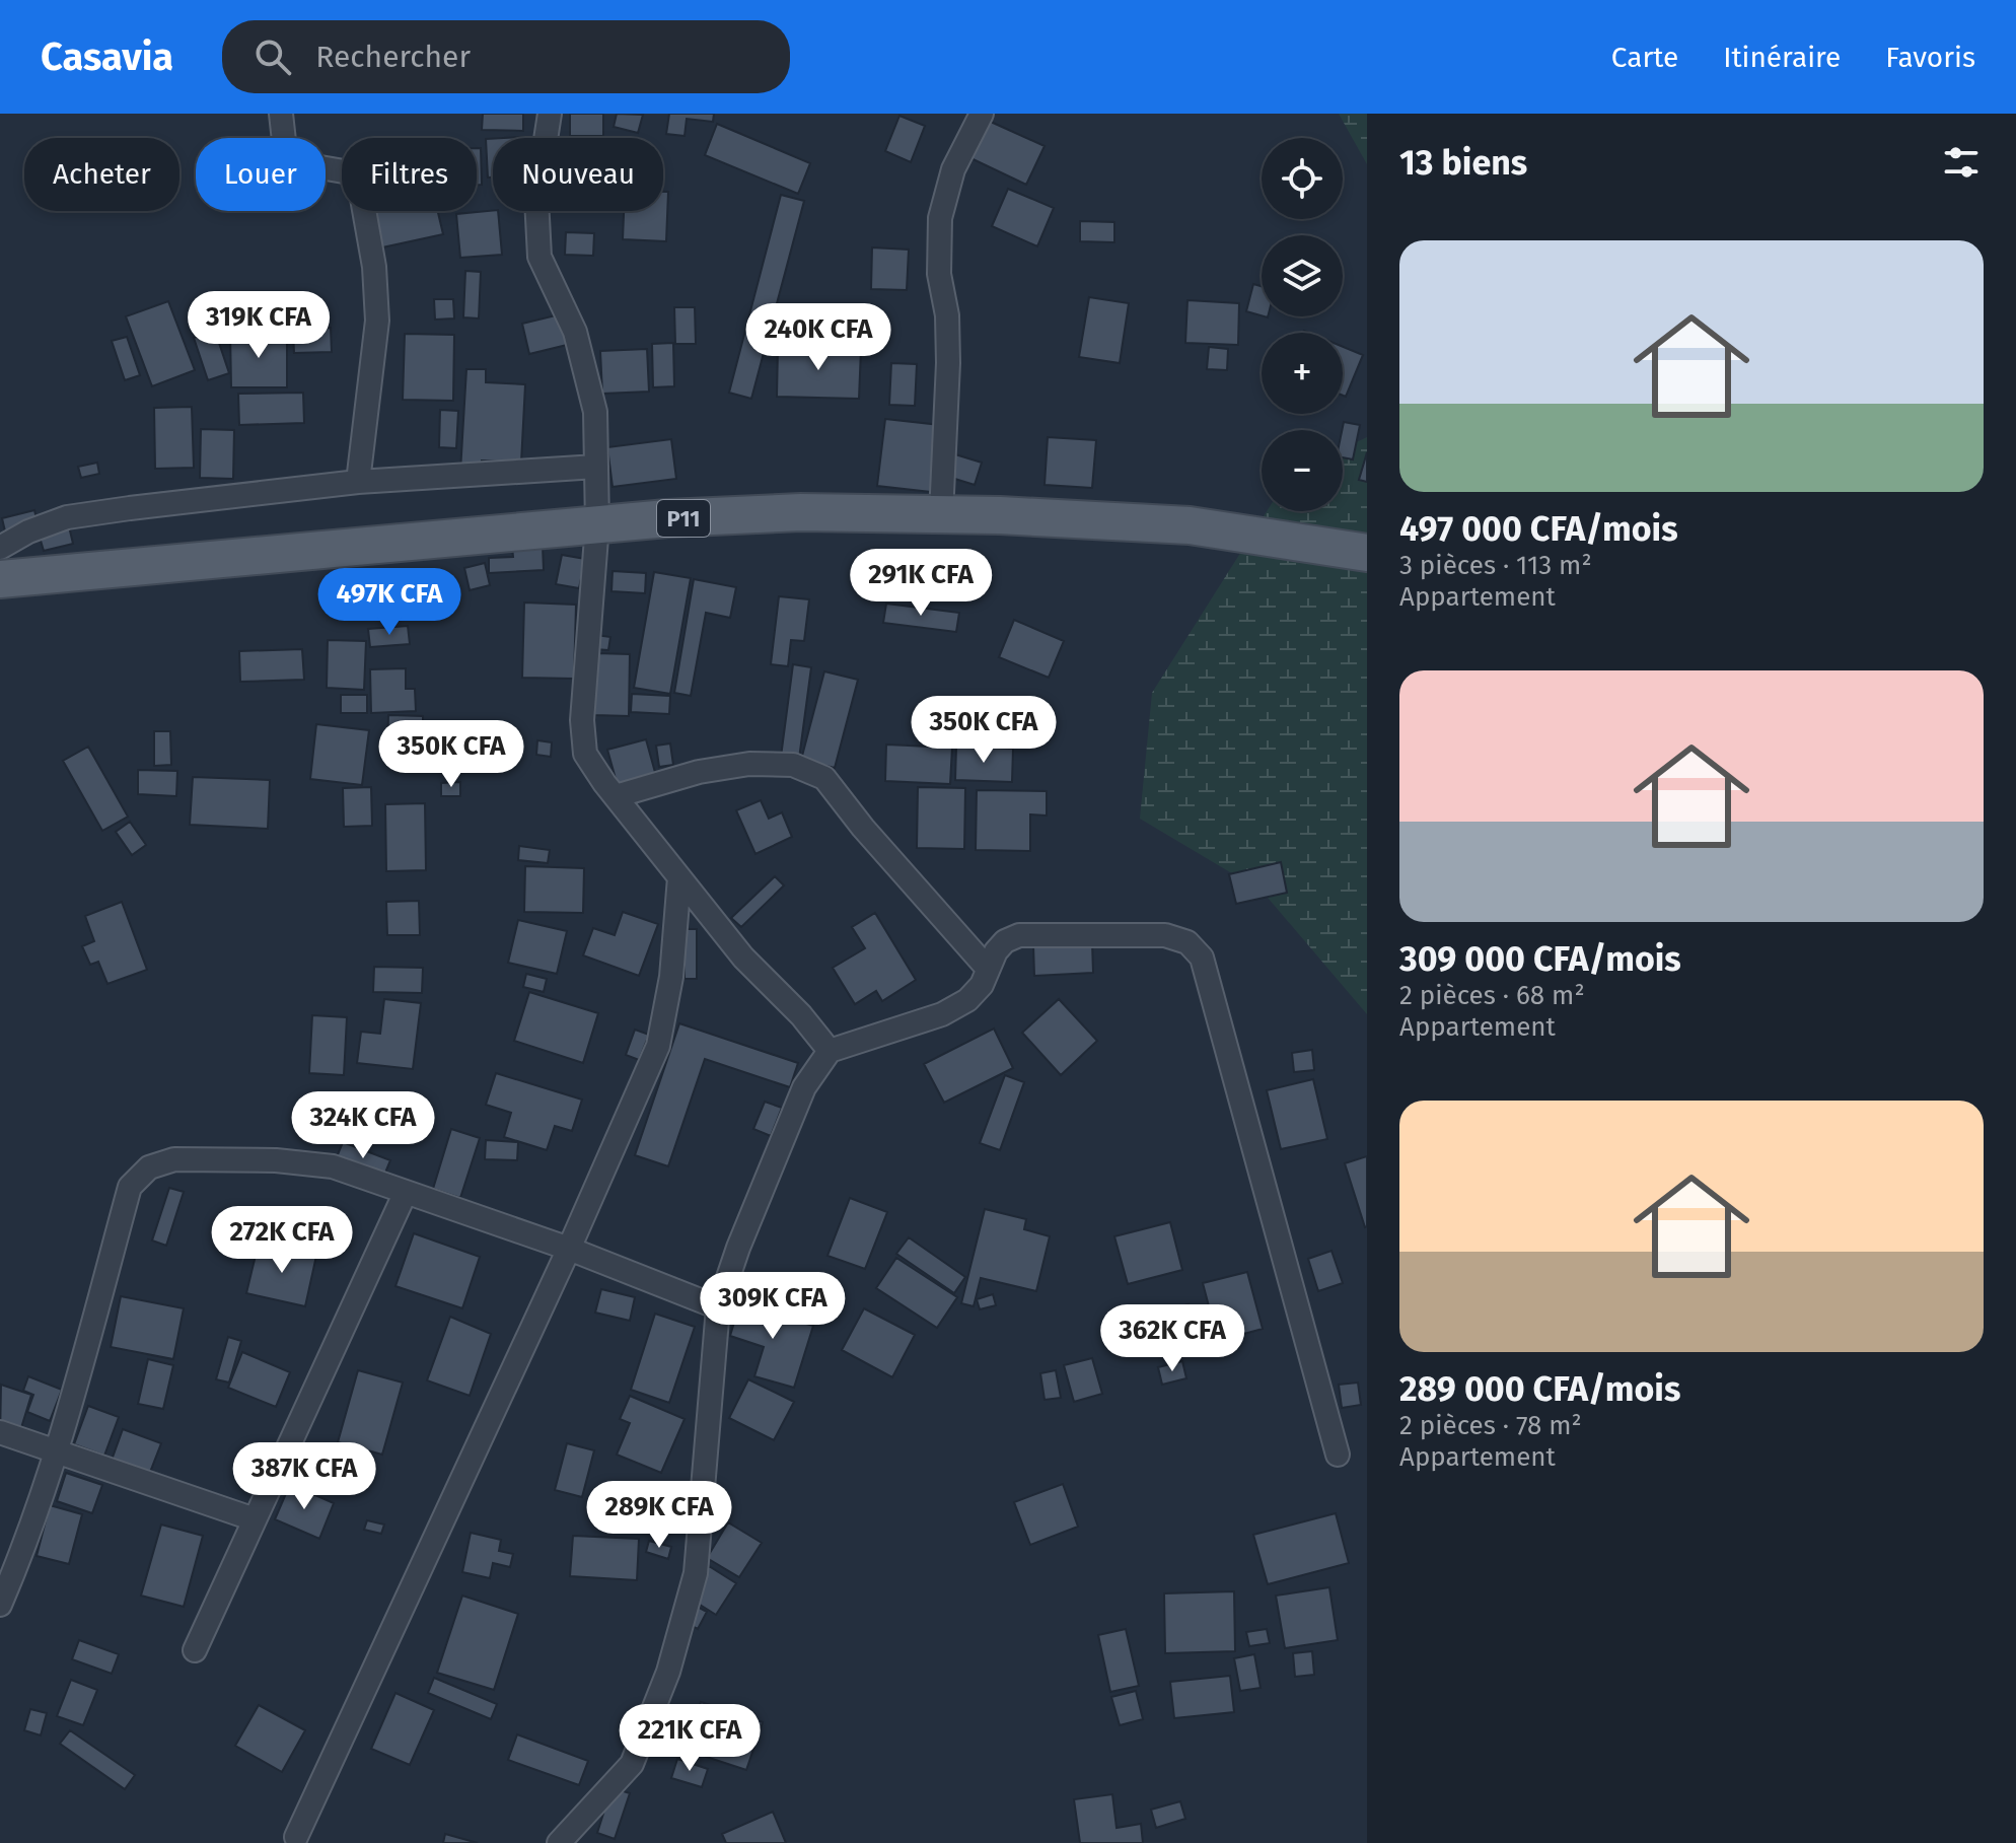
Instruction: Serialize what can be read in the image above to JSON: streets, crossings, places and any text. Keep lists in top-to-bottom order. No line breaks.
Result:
{"streets":{"main road":["P11"]},"page":{"header":"Casavia","search":"Rechercher","nav":["Carte","Itinéraire","Favoris"],"heading":"13 biens","map_buttons":["+","−"],"chip":["Acheter","Louer","Filtres","Nouveau"],"list":[{"name":"497 000 CFA/mois","note":"3 pièces · 113 m² · Appartement"},{"name":"309 000 CFA/mois","note":"2 pièces · 68 m² · Appartement"},{"name":"289 000 CFA/mois","note":"2 pièces · 78 m² · Appartement"}],"price":["319K CFA","240K CFA","291K CFA","497K CFA","350K CFA","350K CFA","324K CFA","272K CFA","309K CFA","362K CFA","387K CFA","289K CFA","221K CFA"]}}
